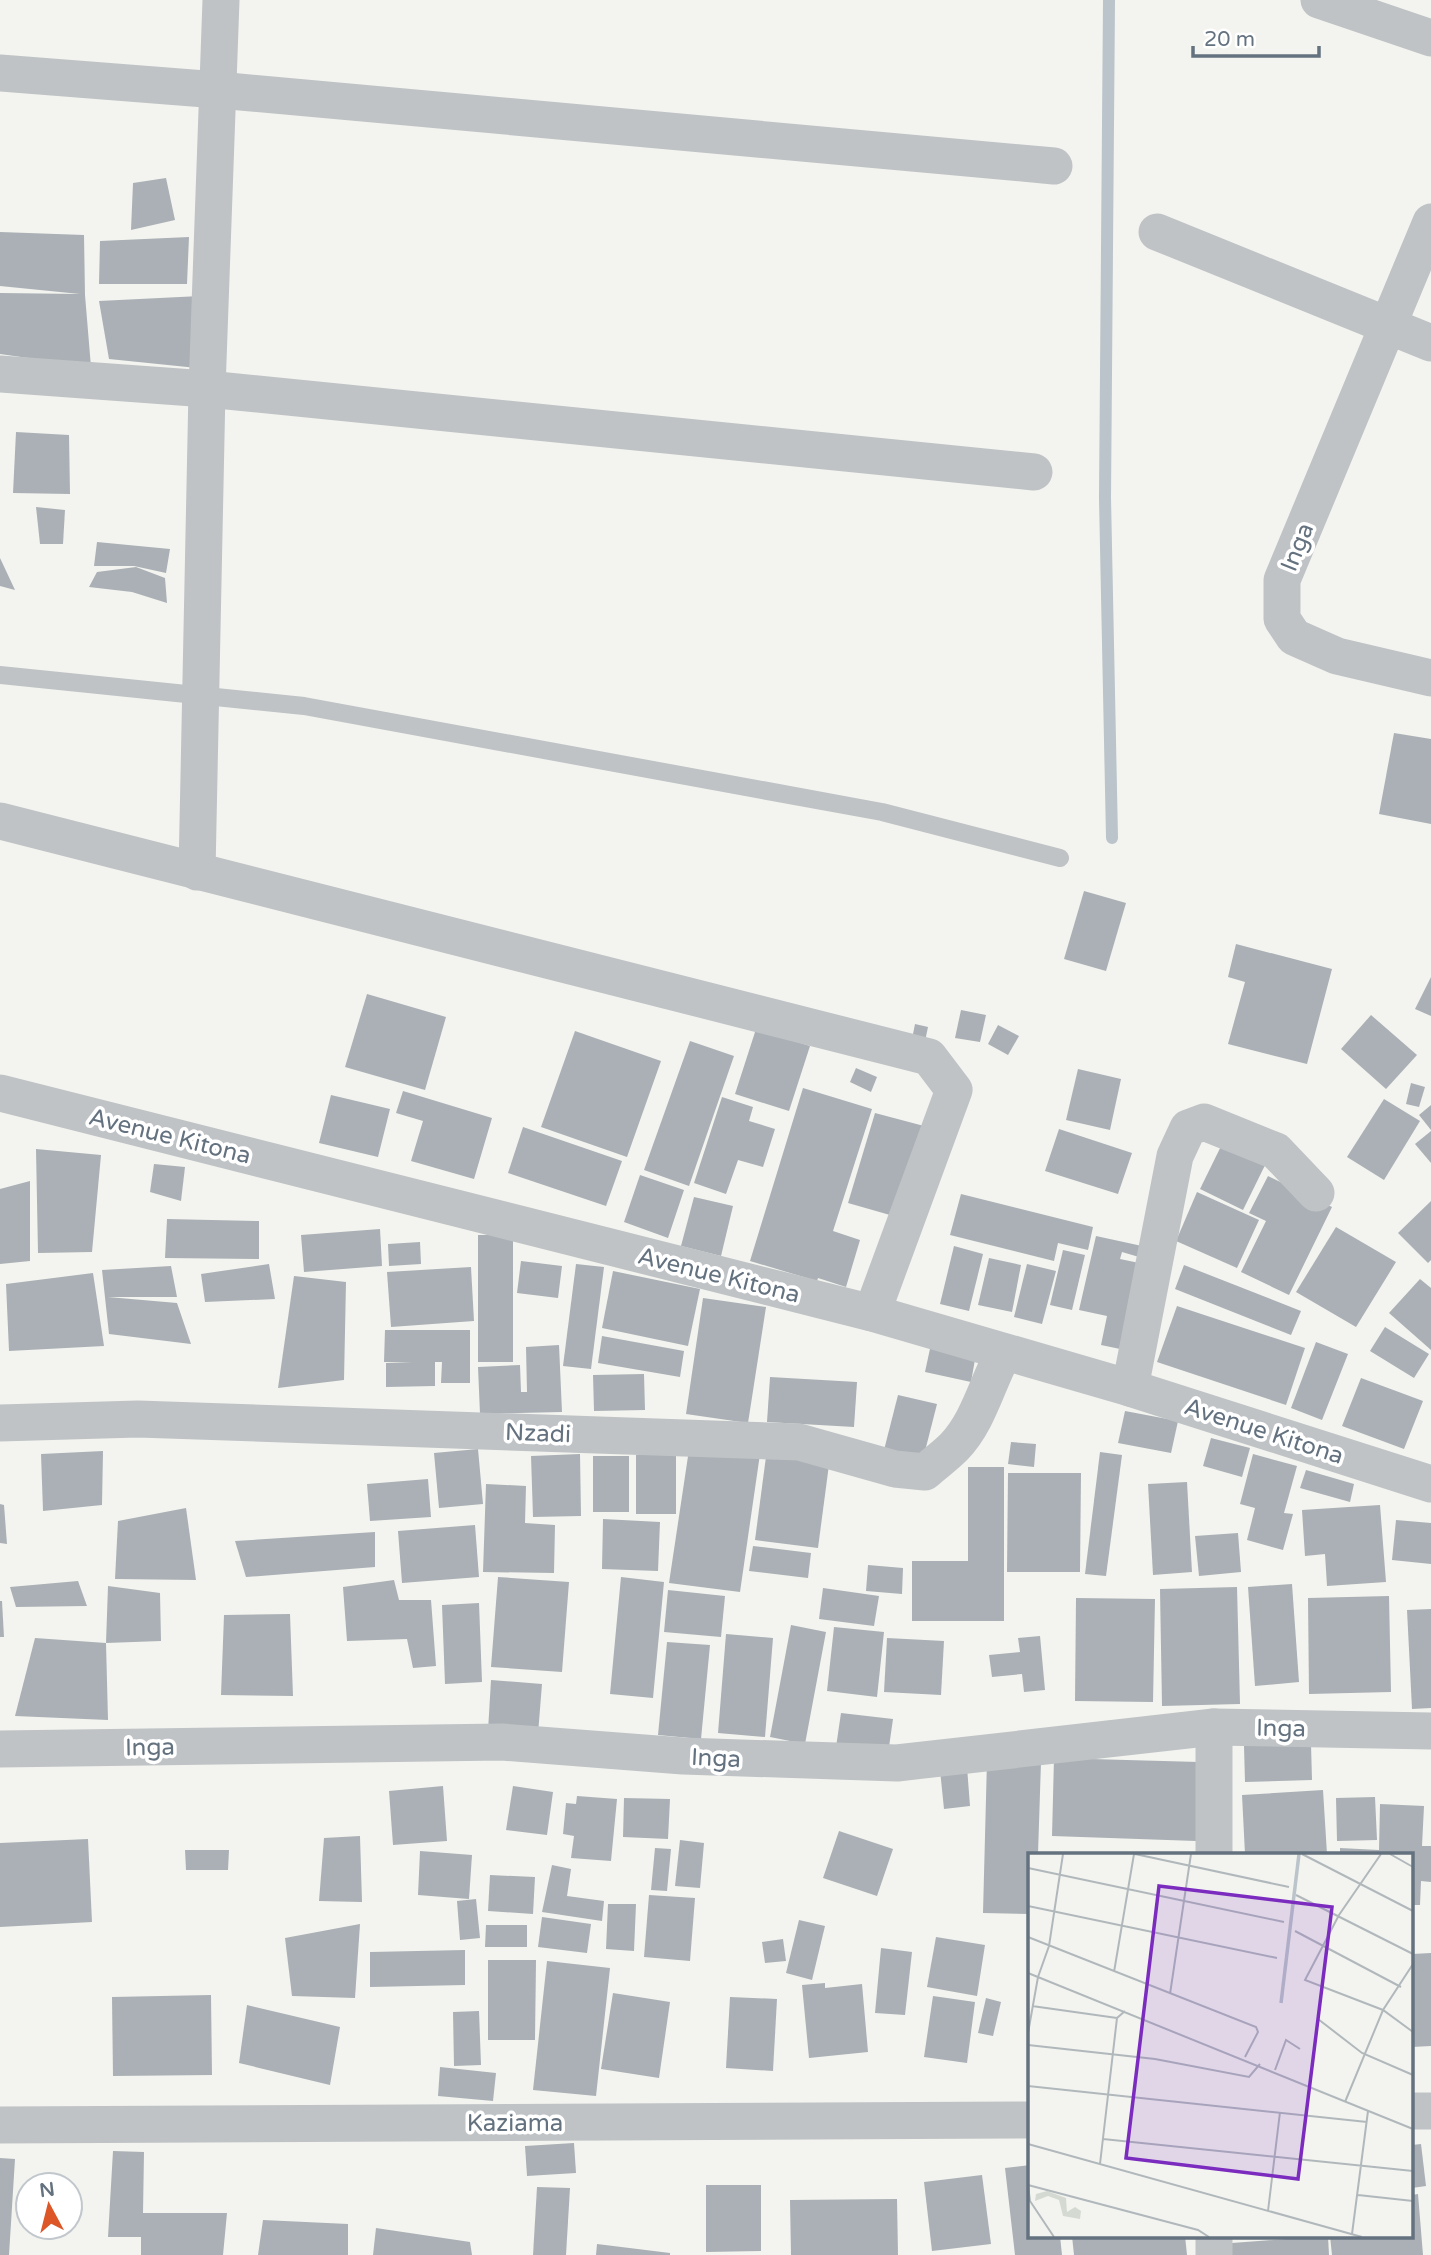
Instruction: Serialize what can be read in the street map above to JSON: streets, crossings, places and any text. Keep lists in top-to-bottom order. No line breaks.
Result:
{"streets":{"street":["Inga","Avenue Kitona","Nzadi","Kaziama"]},"crossings":[["Avenue Kitona","Nzadi"]],"scale_bar":"20 m","north":"top"}
